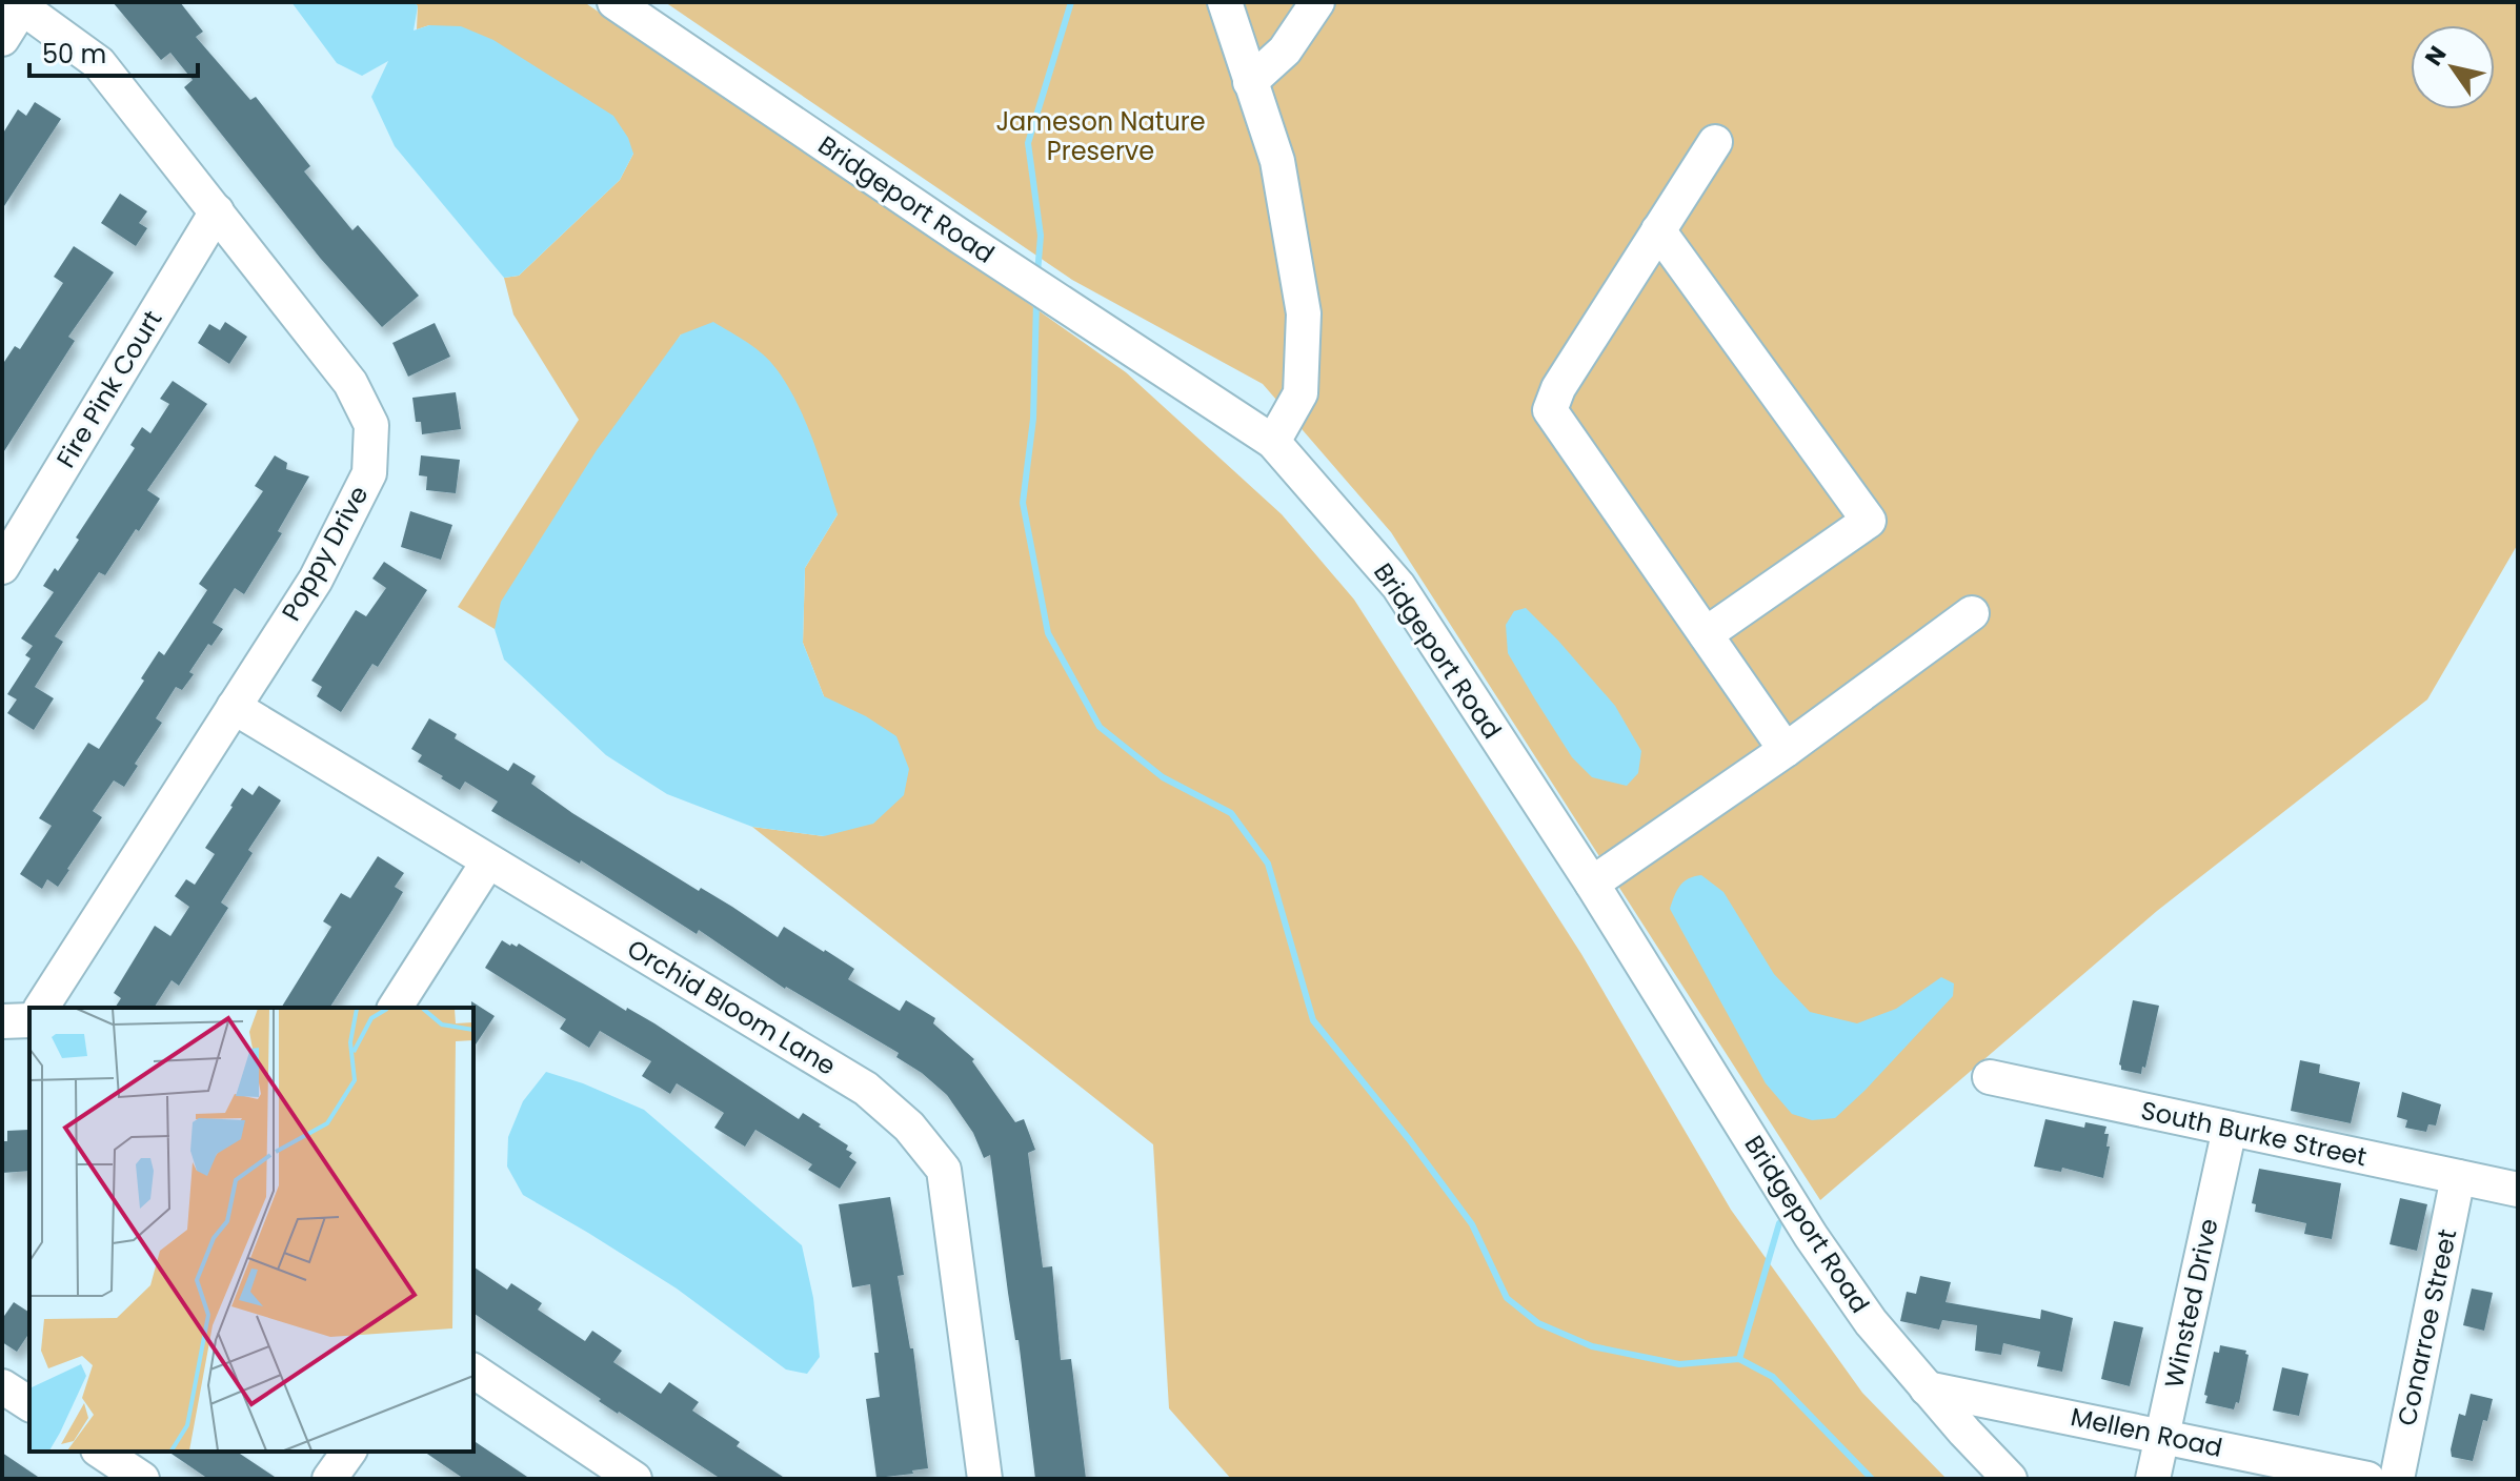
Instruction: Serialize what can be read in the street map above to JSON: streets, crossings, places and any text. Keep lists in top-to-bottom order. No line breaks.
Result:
{"streets":{"street":["Bridgeport Road","Fire Pink Court","Poppy Drive","Orchid Bloom Lane","South Burke Street","Winsted Drive","Conarroe Street","Mellen Road"]},"crossings":[["Bridgeport Road","Mellen Road"],["Fire Pink Court","Poppy Drive"],["Poppy Drive","Orchid Bloom Lane"],["South Burke Street","Winsted Drive"],["South Burke Street","Conarroe Street"],["Winsted Drive","Mellen Road"]],"parks":["Jameson Nature Preserve"],"scale_bar":"50 m","north":"top left"}
